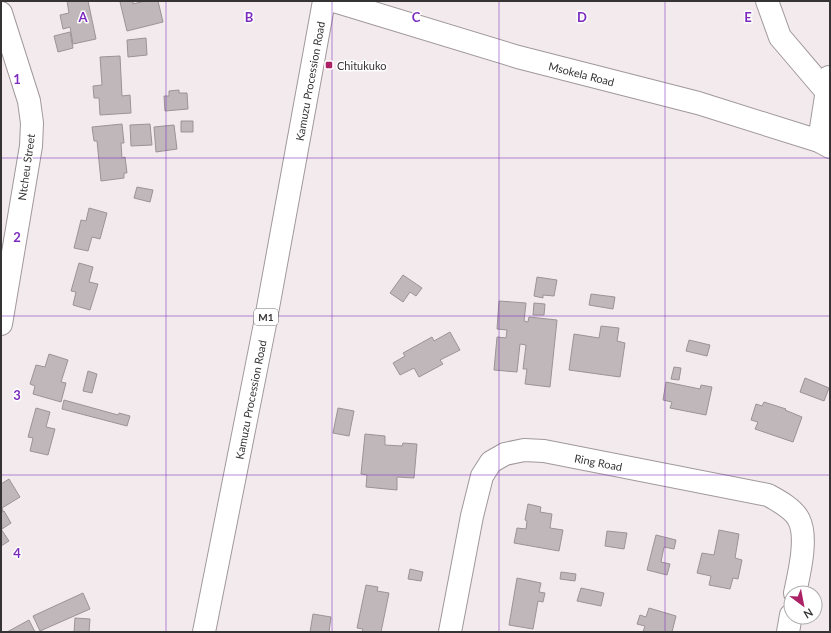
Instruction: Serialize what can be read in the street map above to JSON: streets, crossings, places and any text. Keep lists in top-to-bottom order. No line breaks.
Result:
{"streets":{"main road":["Msokela Road","Kamuzu Procession Road","Ntcheu Street","M1","Ring Road"]},"places":{"transit":["Chitukuko"]},"north":"bottom right","grid":{"columns":["A","B","C","D","E"],"rows":["1","2","3","4"]}}
